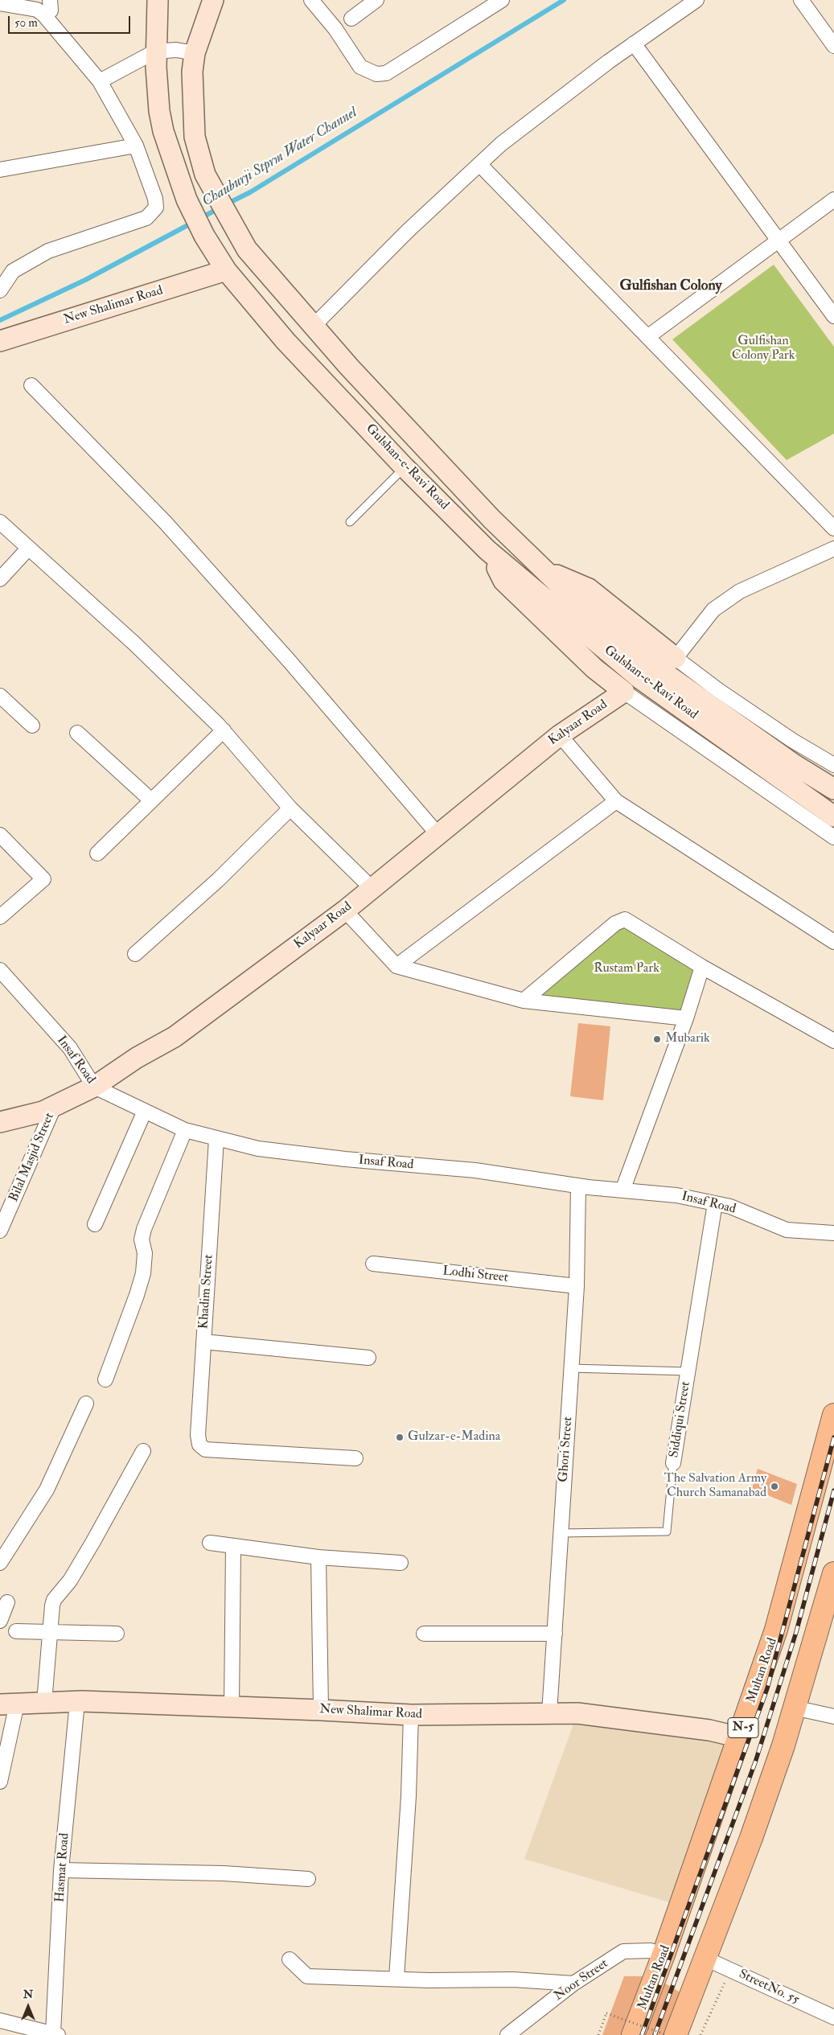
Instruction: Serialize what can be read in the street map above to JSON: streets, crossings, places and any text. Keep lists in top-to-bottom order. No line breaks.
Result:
{"streets":{"main road":["New Shalimar Road","Gulshan-e-Ravi Road","Kalyaar Road","Multan Road","N-5"],"street":["Insaf Road","Bilal Masjid Street","Lodhi Street","Khadim Street","Siddiqui Street","Ghori Street","Hasmat Road","Noor Street","StreetNo. 55"]},"crossings":[["New Shalimar Road","Gulshan-e-Ravi Road"],["New Shalimar Road","Ghori Street"],["New Shalimar Road","Multan Road"],["New Shalimar Road","Hasmat Road"],["Kalyaar Road","Insaf Road"],["Kalyaar Road","Bilal Masjid Street"],["Insaf Road","Khadim Street"],["Insaf Road","Siddiqui Street"],["Insaf Road","Ghori Street"],["Lodhi Street","Ghori Street"],["Siddiqui Street","Ghori Street"],["Multan Road","Noor Street"]],"districts":["Gulfishan Colony"],"water":["Chauburji Stprm Water Channel"],"parks":["Gulfishan Colony Park","Rustam Park"],"places":["Mubarik","Gulzar-e-Madina","The Salvation Army Church Samanabad"],"scale_bar":"50 m","north":"top"}
